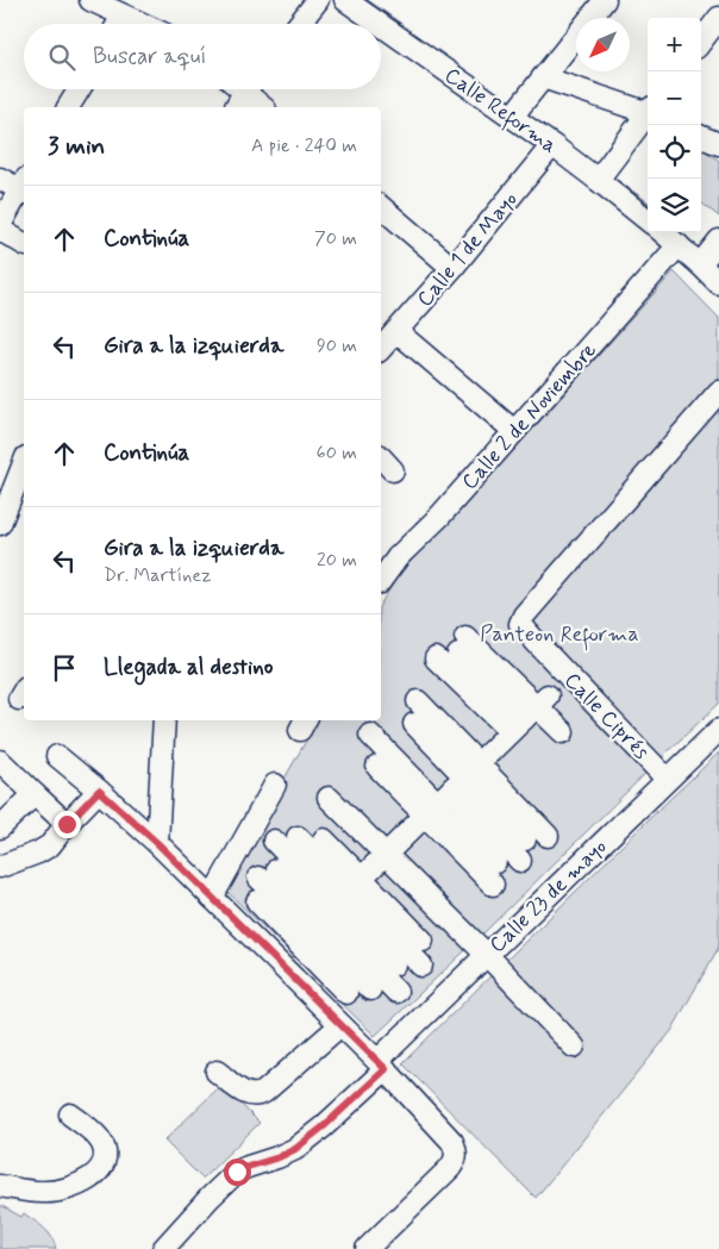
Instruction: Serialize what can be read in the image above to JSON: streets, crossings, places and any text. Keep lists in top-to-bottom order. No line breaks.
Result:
{"streets":{"street":["Calle Reforma","Calle 1 de Mayo","Calle 2 de Noviembre","Calle Ciprés","Calle 23 de mayo"]},"crossings":[["Calle Reforma","Calle 1 de Mayo"],["Calle Ciprés","Calle 23 de mayo"]],"parks":["Panteon Reforma"],"north":"bottom left","page":{"map_buttons":["+","−"],"search":"Buscar aquí","heading":["3 min","A pie · 240 m"],"list":[["Continúa","70 m"],["Gira a la izquierda","90 m"],["Continúa","60 m"],["Gira a la izquierda","Dr. Martínez","20 m"],"Llegada al destino"]}}
